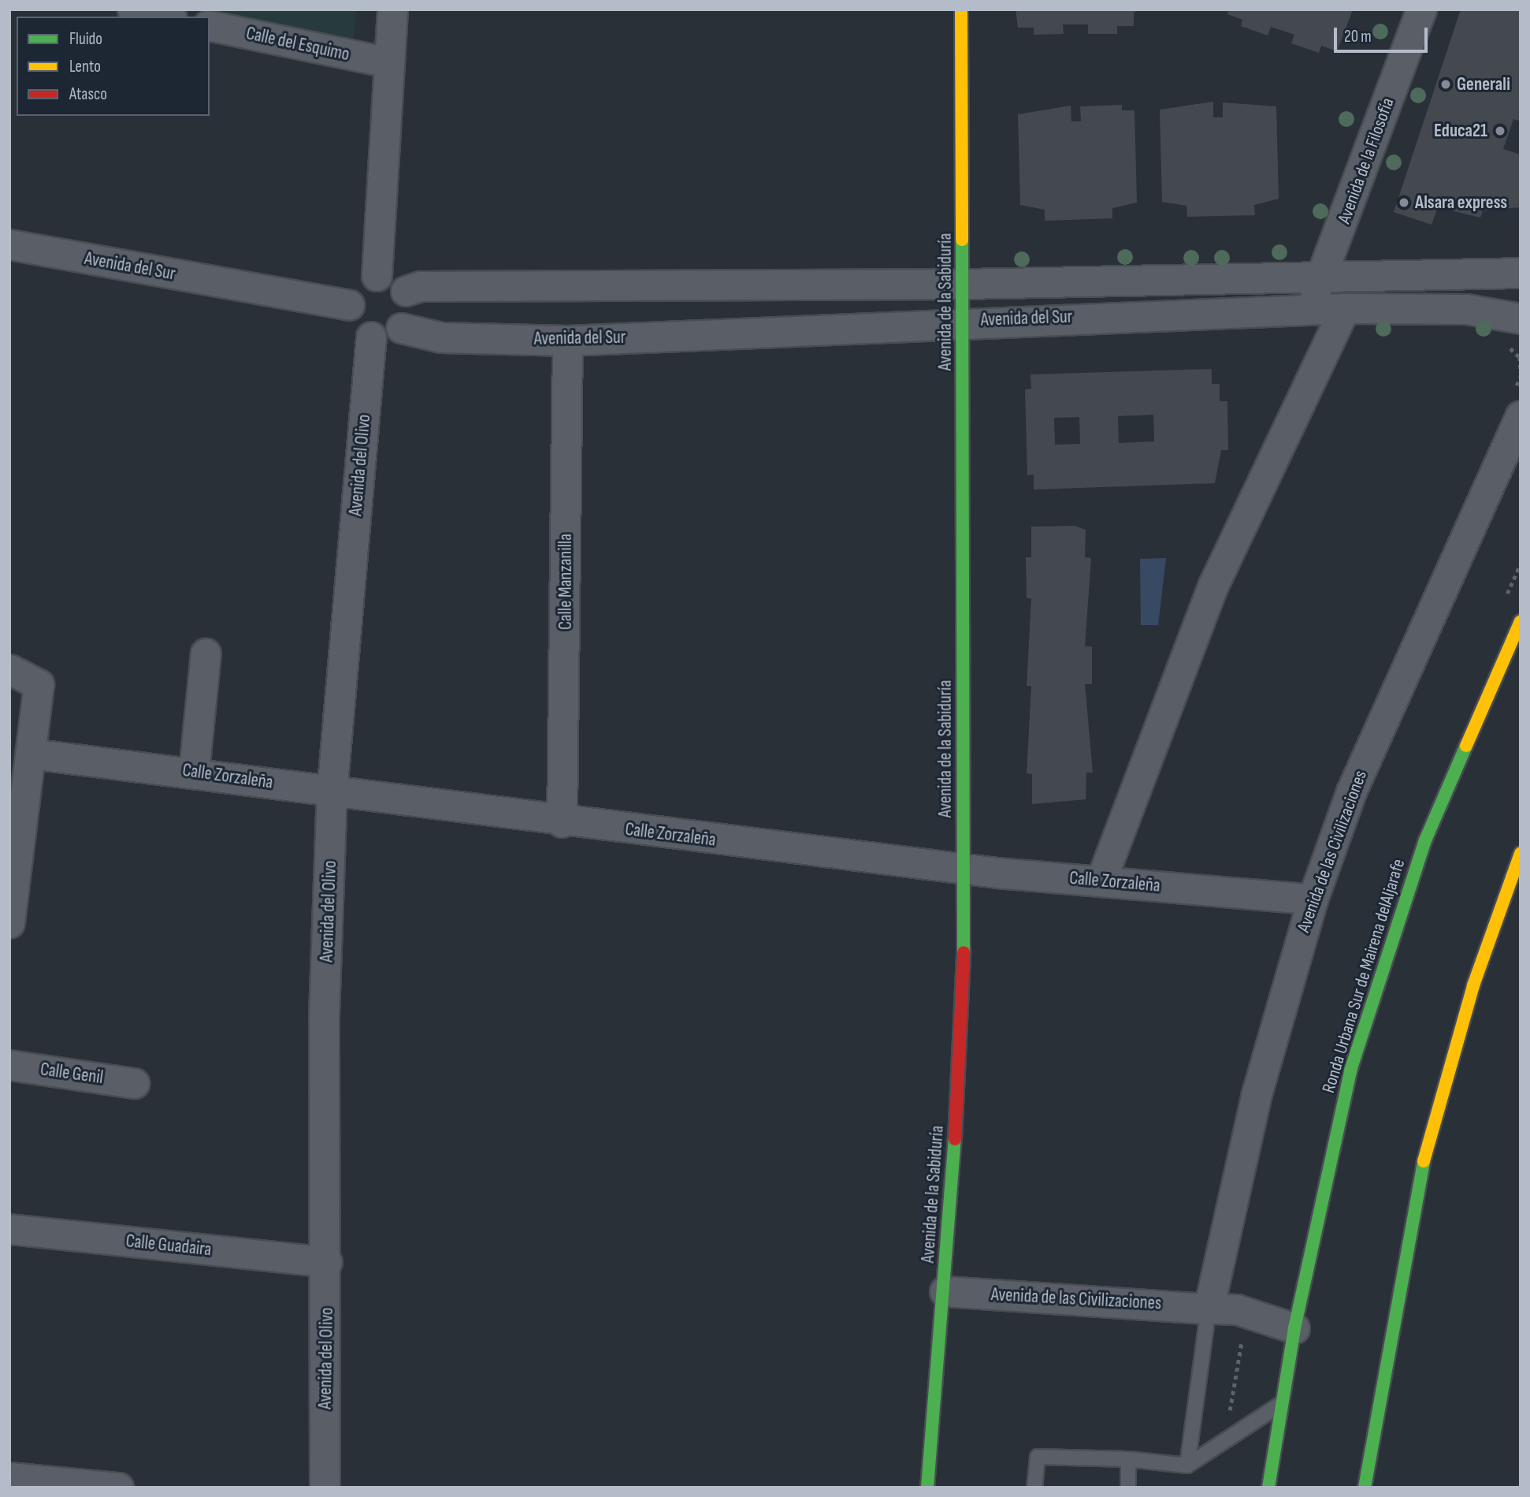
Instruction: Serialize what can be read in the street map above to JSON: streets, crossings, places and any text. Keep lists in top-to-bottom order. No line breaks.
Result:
{"streets":{"street":["Calle del Esquimo","Avenida de la Filosofía","Avenida del Sur","Avenida de la Sabiduría","Avenida del Olivo","Calle Manzanilla","Calle Zorzaleña","Avenida de las Civilizaciones","Ronda Urbana Sur de Mairena delAljarafe","Calle Genil","Calle Guadaira"]},"crossings":[["Avenida de la Filosofía","Avenida del Sur"],["Avenida del Sur","Avenida de la Sabiduría"],["Avenida del Sur","Avenida del Olivo"],["Avenida del Sur","Calle Manzanilla"],["Avenida de la Sabiduría","Calle Zorzaleña"],["Avenida de la Sabiduría","Avenida de las Civilizaciones"],["Avenida del Olivo","Calle Zorzaleña"],["Avenida del Olivo","Calle Guadaira"],["Calle Manzanilla","Calle Zorzaleña"],["Calle Zorzaleña","Avenida de las Civilizaciones"],["Avenida de las Civilizaciones","Ronda Urbana Sur de Mairena delAljarafe"]],"places":["Generali","Educa21","Alsara express"],"legend":["Fluido","Lento","Atasco"],"scale_bar":"20 m"}
